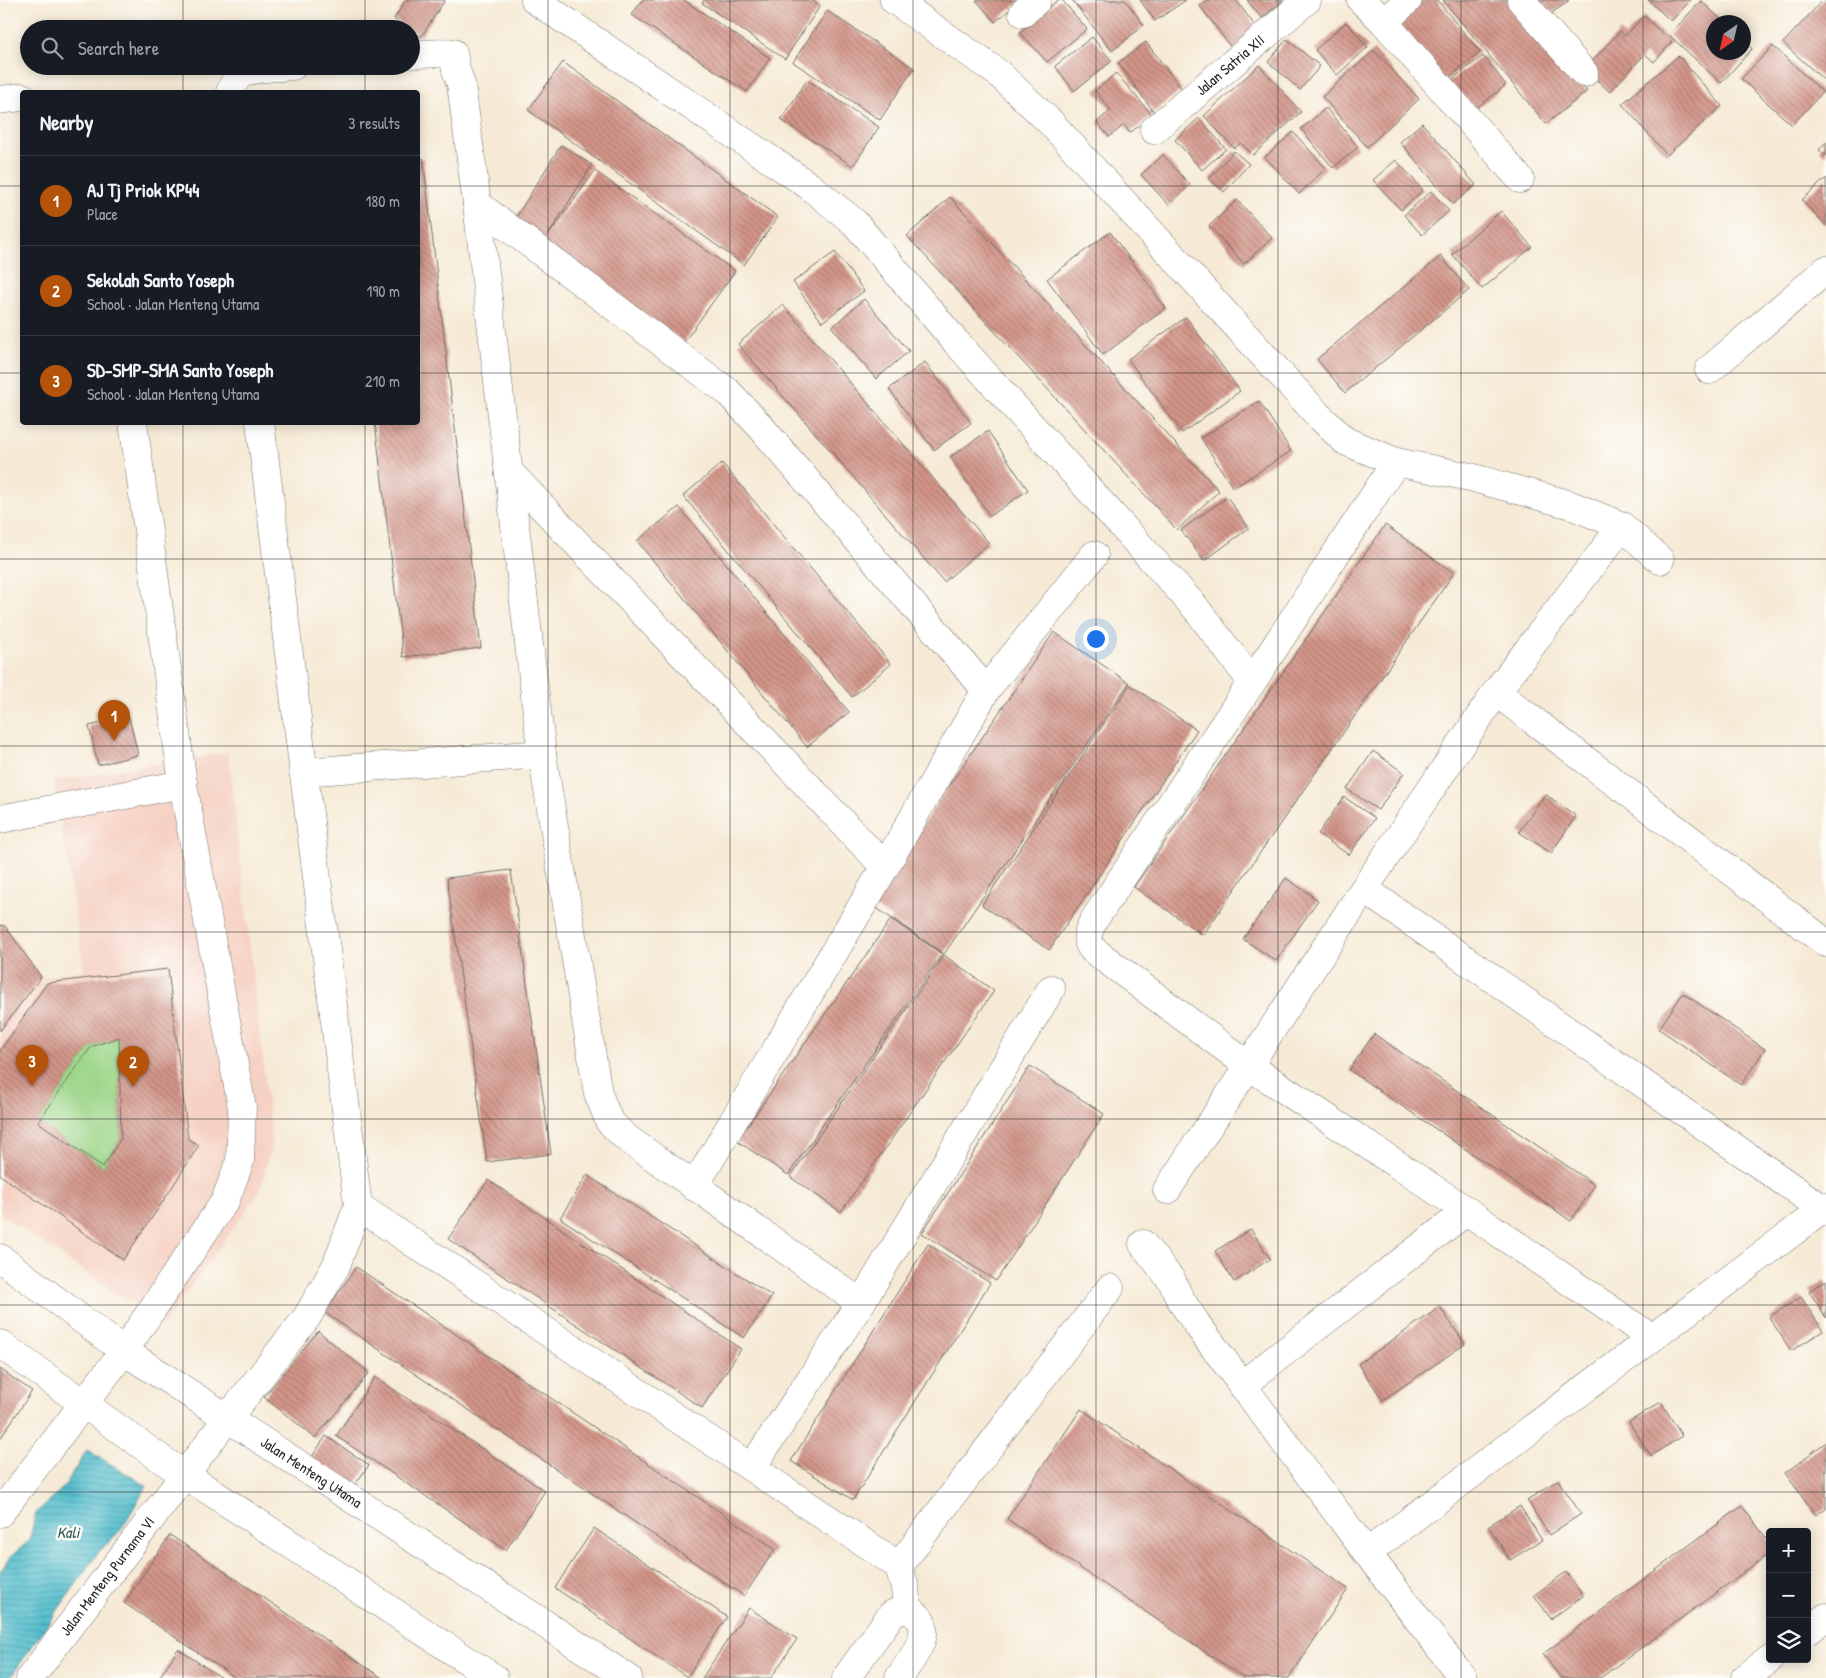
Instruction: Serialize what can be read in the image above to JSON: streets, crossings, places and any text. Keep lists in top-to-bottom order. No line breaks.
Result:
{"streets":{"street":["Jalan Satria XII","Jalan Menteng Utama","Jalan Menteng Purnama VI"]},"crossings":[["Jalan Menteng Utama","Jalan Menteng Purnama VI"]],"water":["Kali"],"north":"bottom left","page":{"search":"Search here","heading":["Nearby","3 results"],"list":[{"mark":"1","name":"AJ Tj Priok KP44","note":"Place","value":"180 m"},{"mark":"2","name":"Sekolah Santo Yoseph","note":"School · Jalan Menteng Utama","value":"190 m"},{"mark":"3","name":"SD-SMP-SMA Santo Yoseph","note":"School · Jalan Menteng Utama","value":"210 m"}],"pins":["1","3","2"],"map_buttons":["+","−"]}}
